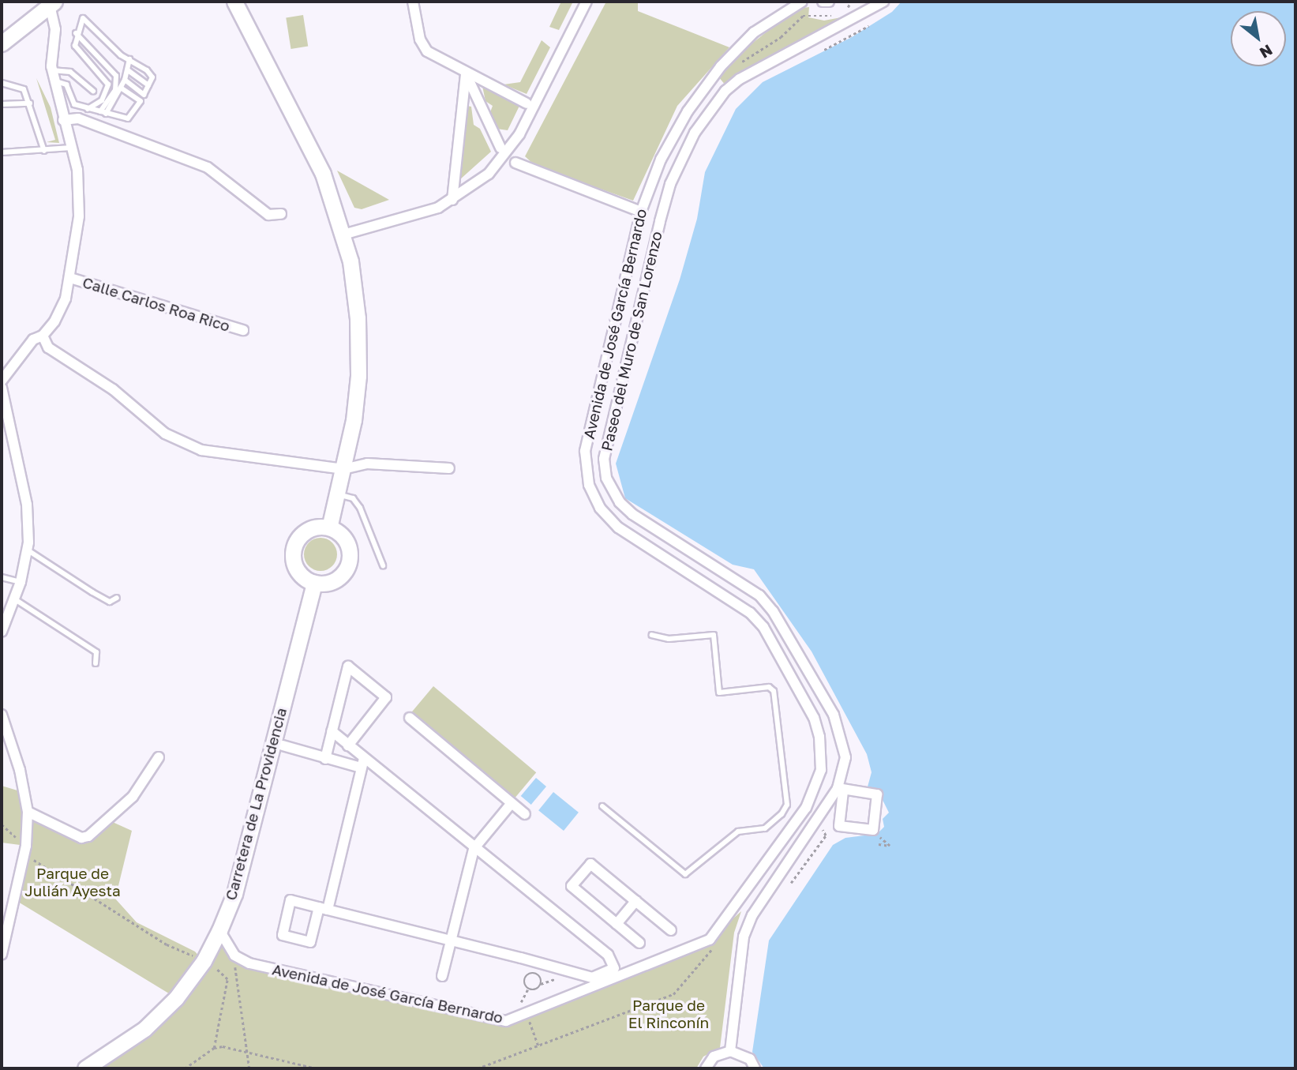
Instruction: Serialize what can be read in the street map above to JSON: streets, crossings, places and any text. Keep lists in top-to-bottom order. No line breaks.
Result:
{"streets":{"street":["Calle Carlos Roa Rico","Avenida de José García Bernardo","Paseo del Muro de San Lorenzo","Carretera de La Providencia"]},"parks":["Parque de Julián Ayesta","Parque de El Rinconín"],"north":"bottom right"}
